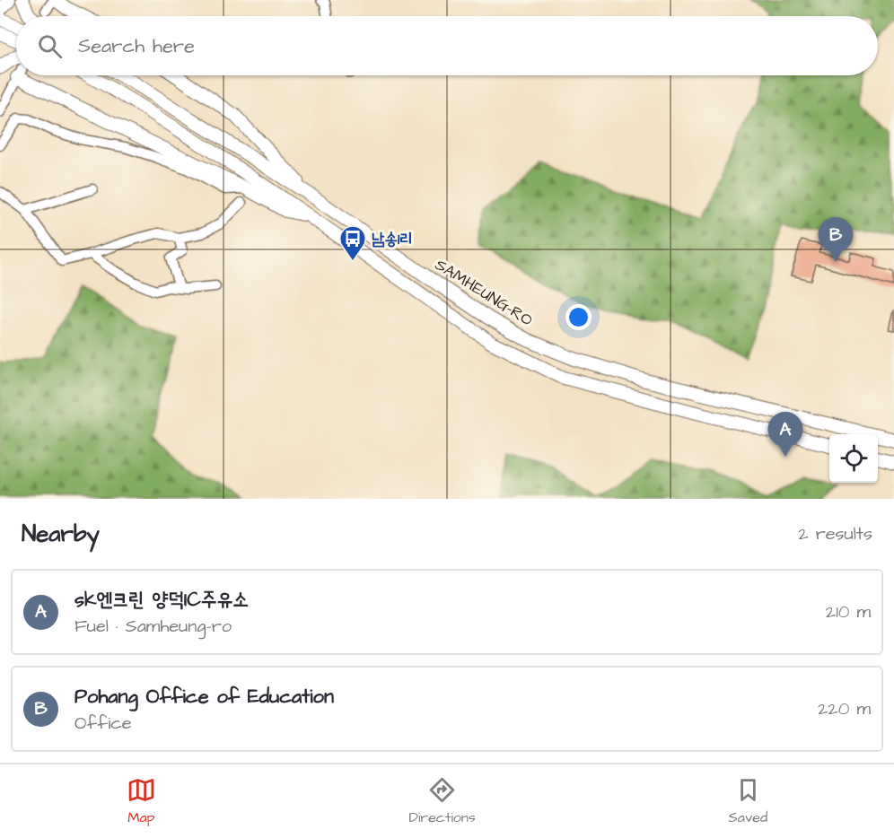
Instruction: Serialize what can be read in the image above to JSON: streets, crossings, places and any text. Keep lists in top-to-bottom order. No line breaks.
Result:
{"streets":{"main road":["SAMHEUNG-RO"]},"places":{"bus stop":["남송1리"]},"page":{"search":"Search here","pins":["B","A"],"heading":["Nearby","2 results"],"list":[{"mark":"A","name":"sk엔크린 양덕IC주유소","note":"Fuel · Samheung-ro","value":"210 m"},{"mark":"B","name":"Pohang Office of Education","note":"Office","value":"220 m"}],"nav":["Map","Directions","Saved"]}}
